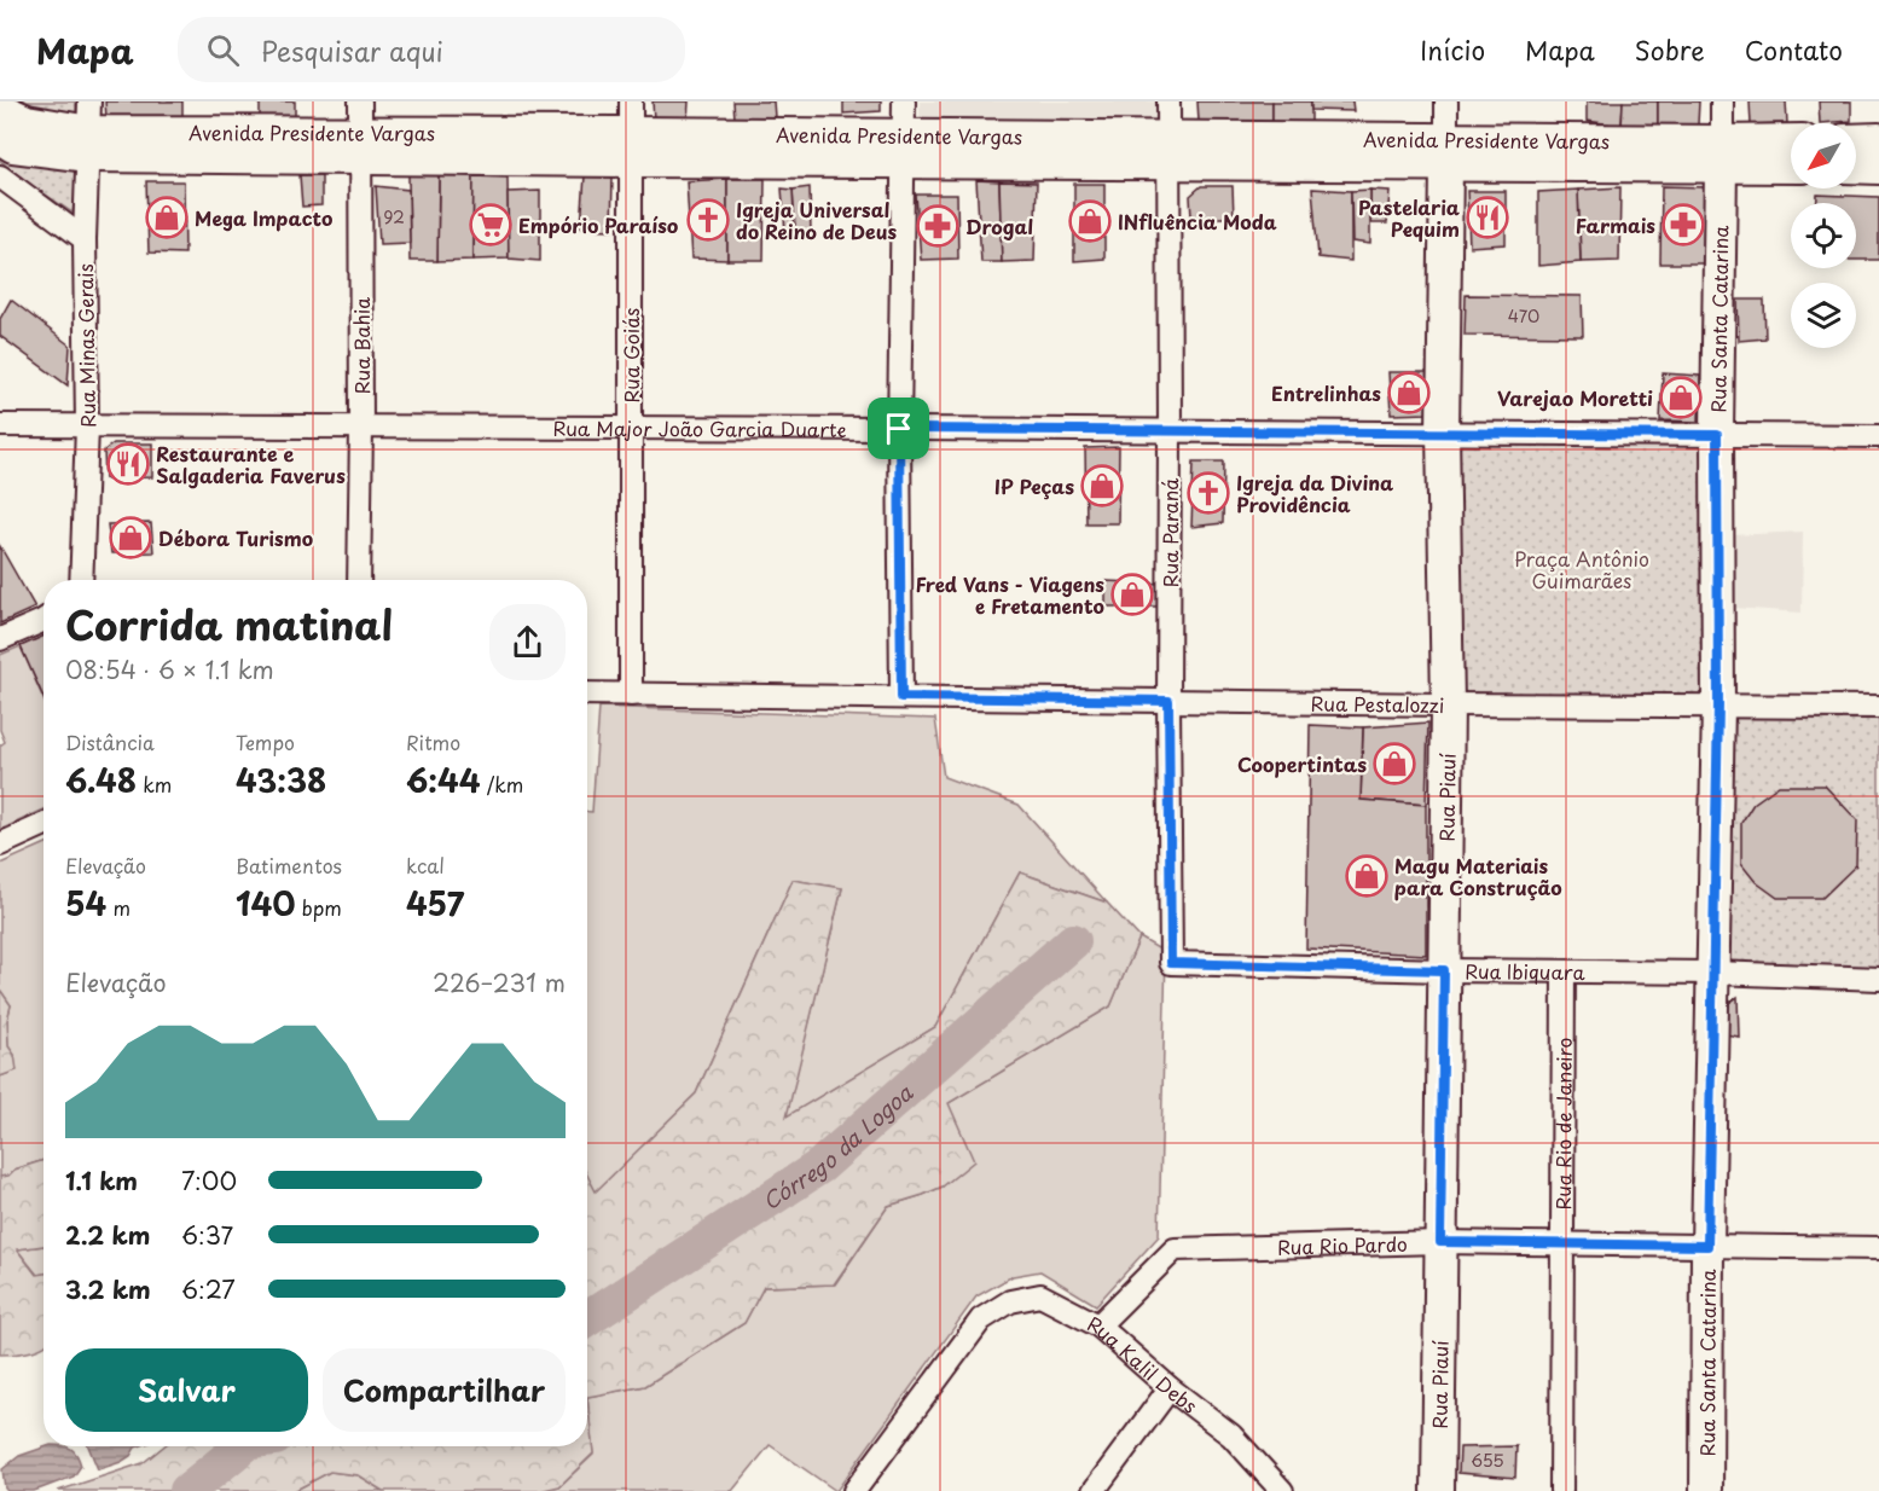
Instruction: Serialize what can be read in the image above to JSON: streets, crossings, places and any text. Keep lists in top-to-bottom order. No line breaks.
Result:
{"streets":{"main road":["Avenida Presidente Vargas","Rua Santa Catarina","Rua Piauí"],"street":["Rua Minas Gerais","Rua Bahia","Rua Goiás","Rua Major João Garcia Duarte","Rua Paraná","Rua Pestalozzi","Rua Ibiquara","Rua Rio de Janeiro","Rua Rio Pardo","Rua Kalil Debs"]},"crossings":[["Avenida Presidente Vargas","Rua Santa Catarina"],["Avenida Presidente Vargas","Rua Minas Gerais"],["Avenida Presidente Vargas","Rua Bahia"],["Avenida Presidente Vargas","Rua Goiás"],["Avenida Presidente Vargas","Rua Paraná"],["Avenida Presidente Vargas","Rua Piauí"],["Rua Santa Catarina","Rua Major João Garcia Duarte"],["Rua Santa Catarina","Rua Pestalozzi"],["Rua Santa Catarina","Rua Ibiquara"],["Rua Santa Catarina","Rua Rio Pardo"],["Rua Minas Gerais","Rua Major João Garcia Duarte"],["Rua Bahia","Rua Major João Garcia Duarte"],["Rua Goiás","Rua Major João Garcia Duarte"],["Rua Goiás","Rua Pestalozzi"],["Rua Major João Garcia Duarte","Rua Paraná"],["Rua Major João Garcia Duarte","Rua Piauí"],["Rua Paraná","Rua Pestalozzi"],["Rua Paraná","Rua Ibiquara"],["Rua Pestalozzi","Rua Piauí"],["Rua Piauí","Rua Ibiquara"],["Rua Piauí","Rua Rio Pardo"],["Rua Ibiquara","Rua Rio de Janeiro"],["Rua Rio de Janeiro","Rua Rio Pardo"],["Rua Rio Pardo","Rua Kalil Debs"]],"water":["Córrego da Logoa"],"parks":["Praça Antônio Guimarães"],"places":{"shop":["Mega Impacto","INfluência Moda","Entrelinhas","Varejao Moretti","IP Peças","Débora Turismo","Fred Vans - Viagens e Fretamento","Coopertintas","Magu Materiais para Construção"],"restaurant":["Pastelaria Pequim","Restaurante e Salgaderia Faverus"],"church":["Igreja Universal do Reino de Deus","Igreja da Divina Providência"],"supermarket":["Empório Paraíso"],"pharmacy":["Farmais","Drogal"]},"house_numbers":["92","470","655"],"north":"bottom left","page":{"header":"Mapa","search":"Pesquisar aqui","nav":["Início","Mapa","Sobre","Contato"],"heading":["Corrida matinal","08:54 · 6 × 1.1 km"],"stats":[["Distância","6.48 km"],["Tempo","43:38"],["Ritmo","6:44 /km"],["Elevação","54 m"],["Batimentos","140 bpm"],["kcal","457"]],"chart":["Elevação","226–231 m"],"list":[{"name":"1.1 km","note":"7:00"},{"name":"2.2 km","note":"6:37"},{"name":"3.2 km","note":"6:27"}],"buttons":["Salvar","Compartilhar"]}}
